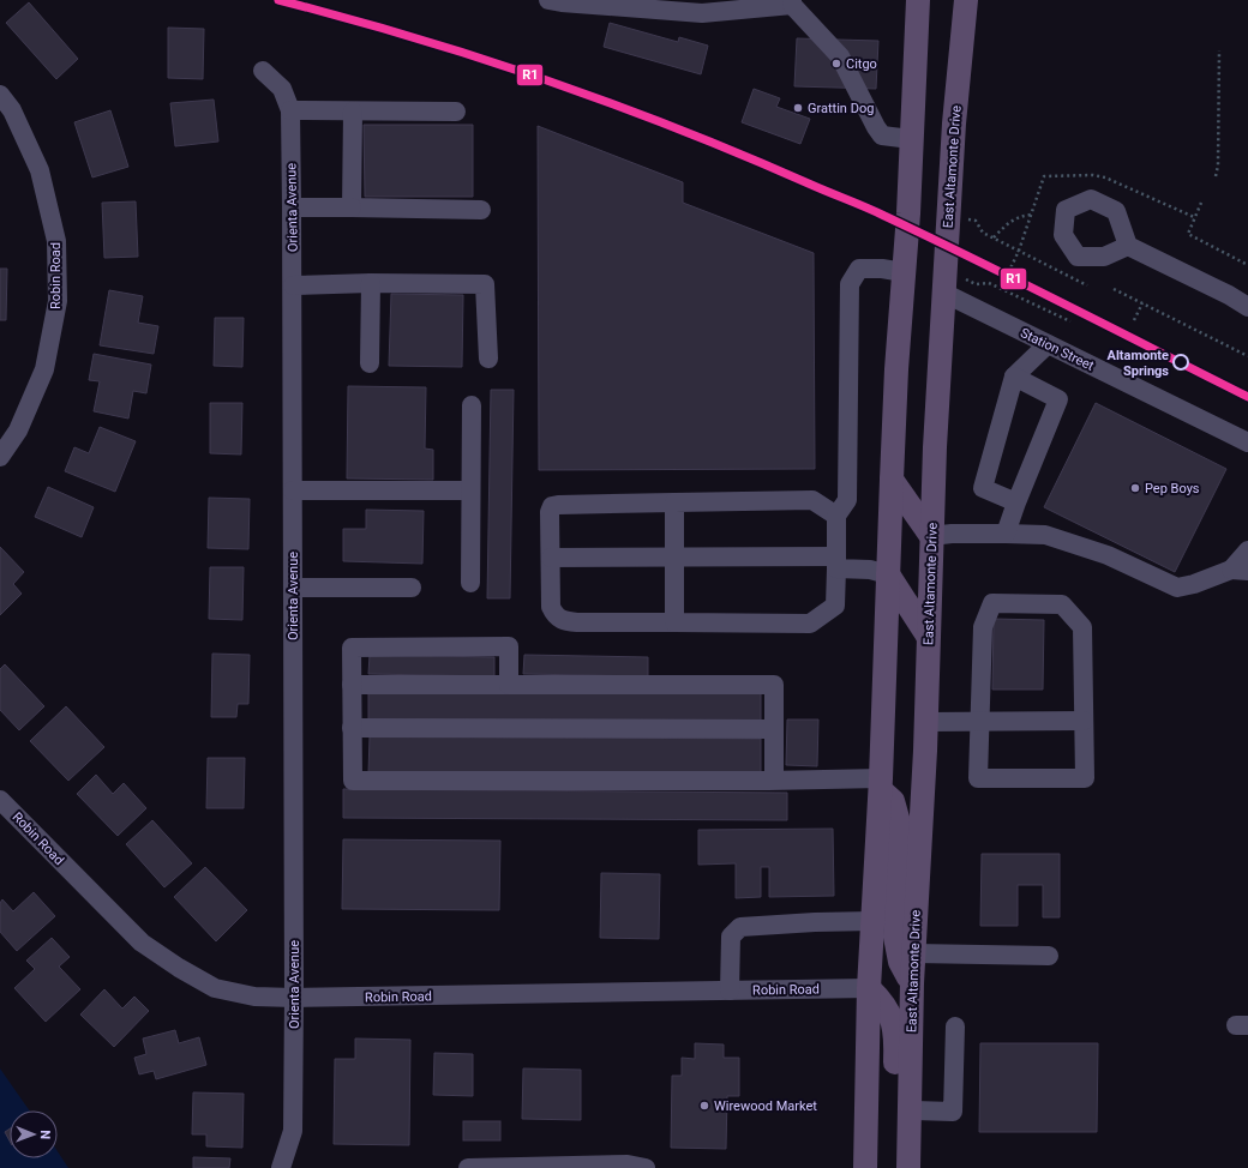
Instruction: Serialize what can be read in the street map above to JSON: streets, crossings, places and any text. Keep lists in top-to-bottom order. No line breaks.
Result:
{"streets":{"main road":["East Altamonte Drive"],"street":["Orienta Avenue","Robin Road","Station Street"]},"crossings":[["East Altamonte Drive","Station Street"],["Orienta Avenue","Robin Road"]],"places":["Citgo","Grattin Dog","Altamonte Springs","Pep Boys","Wirewood Market"],"lines":["transit line R1"],"north":"right"}
